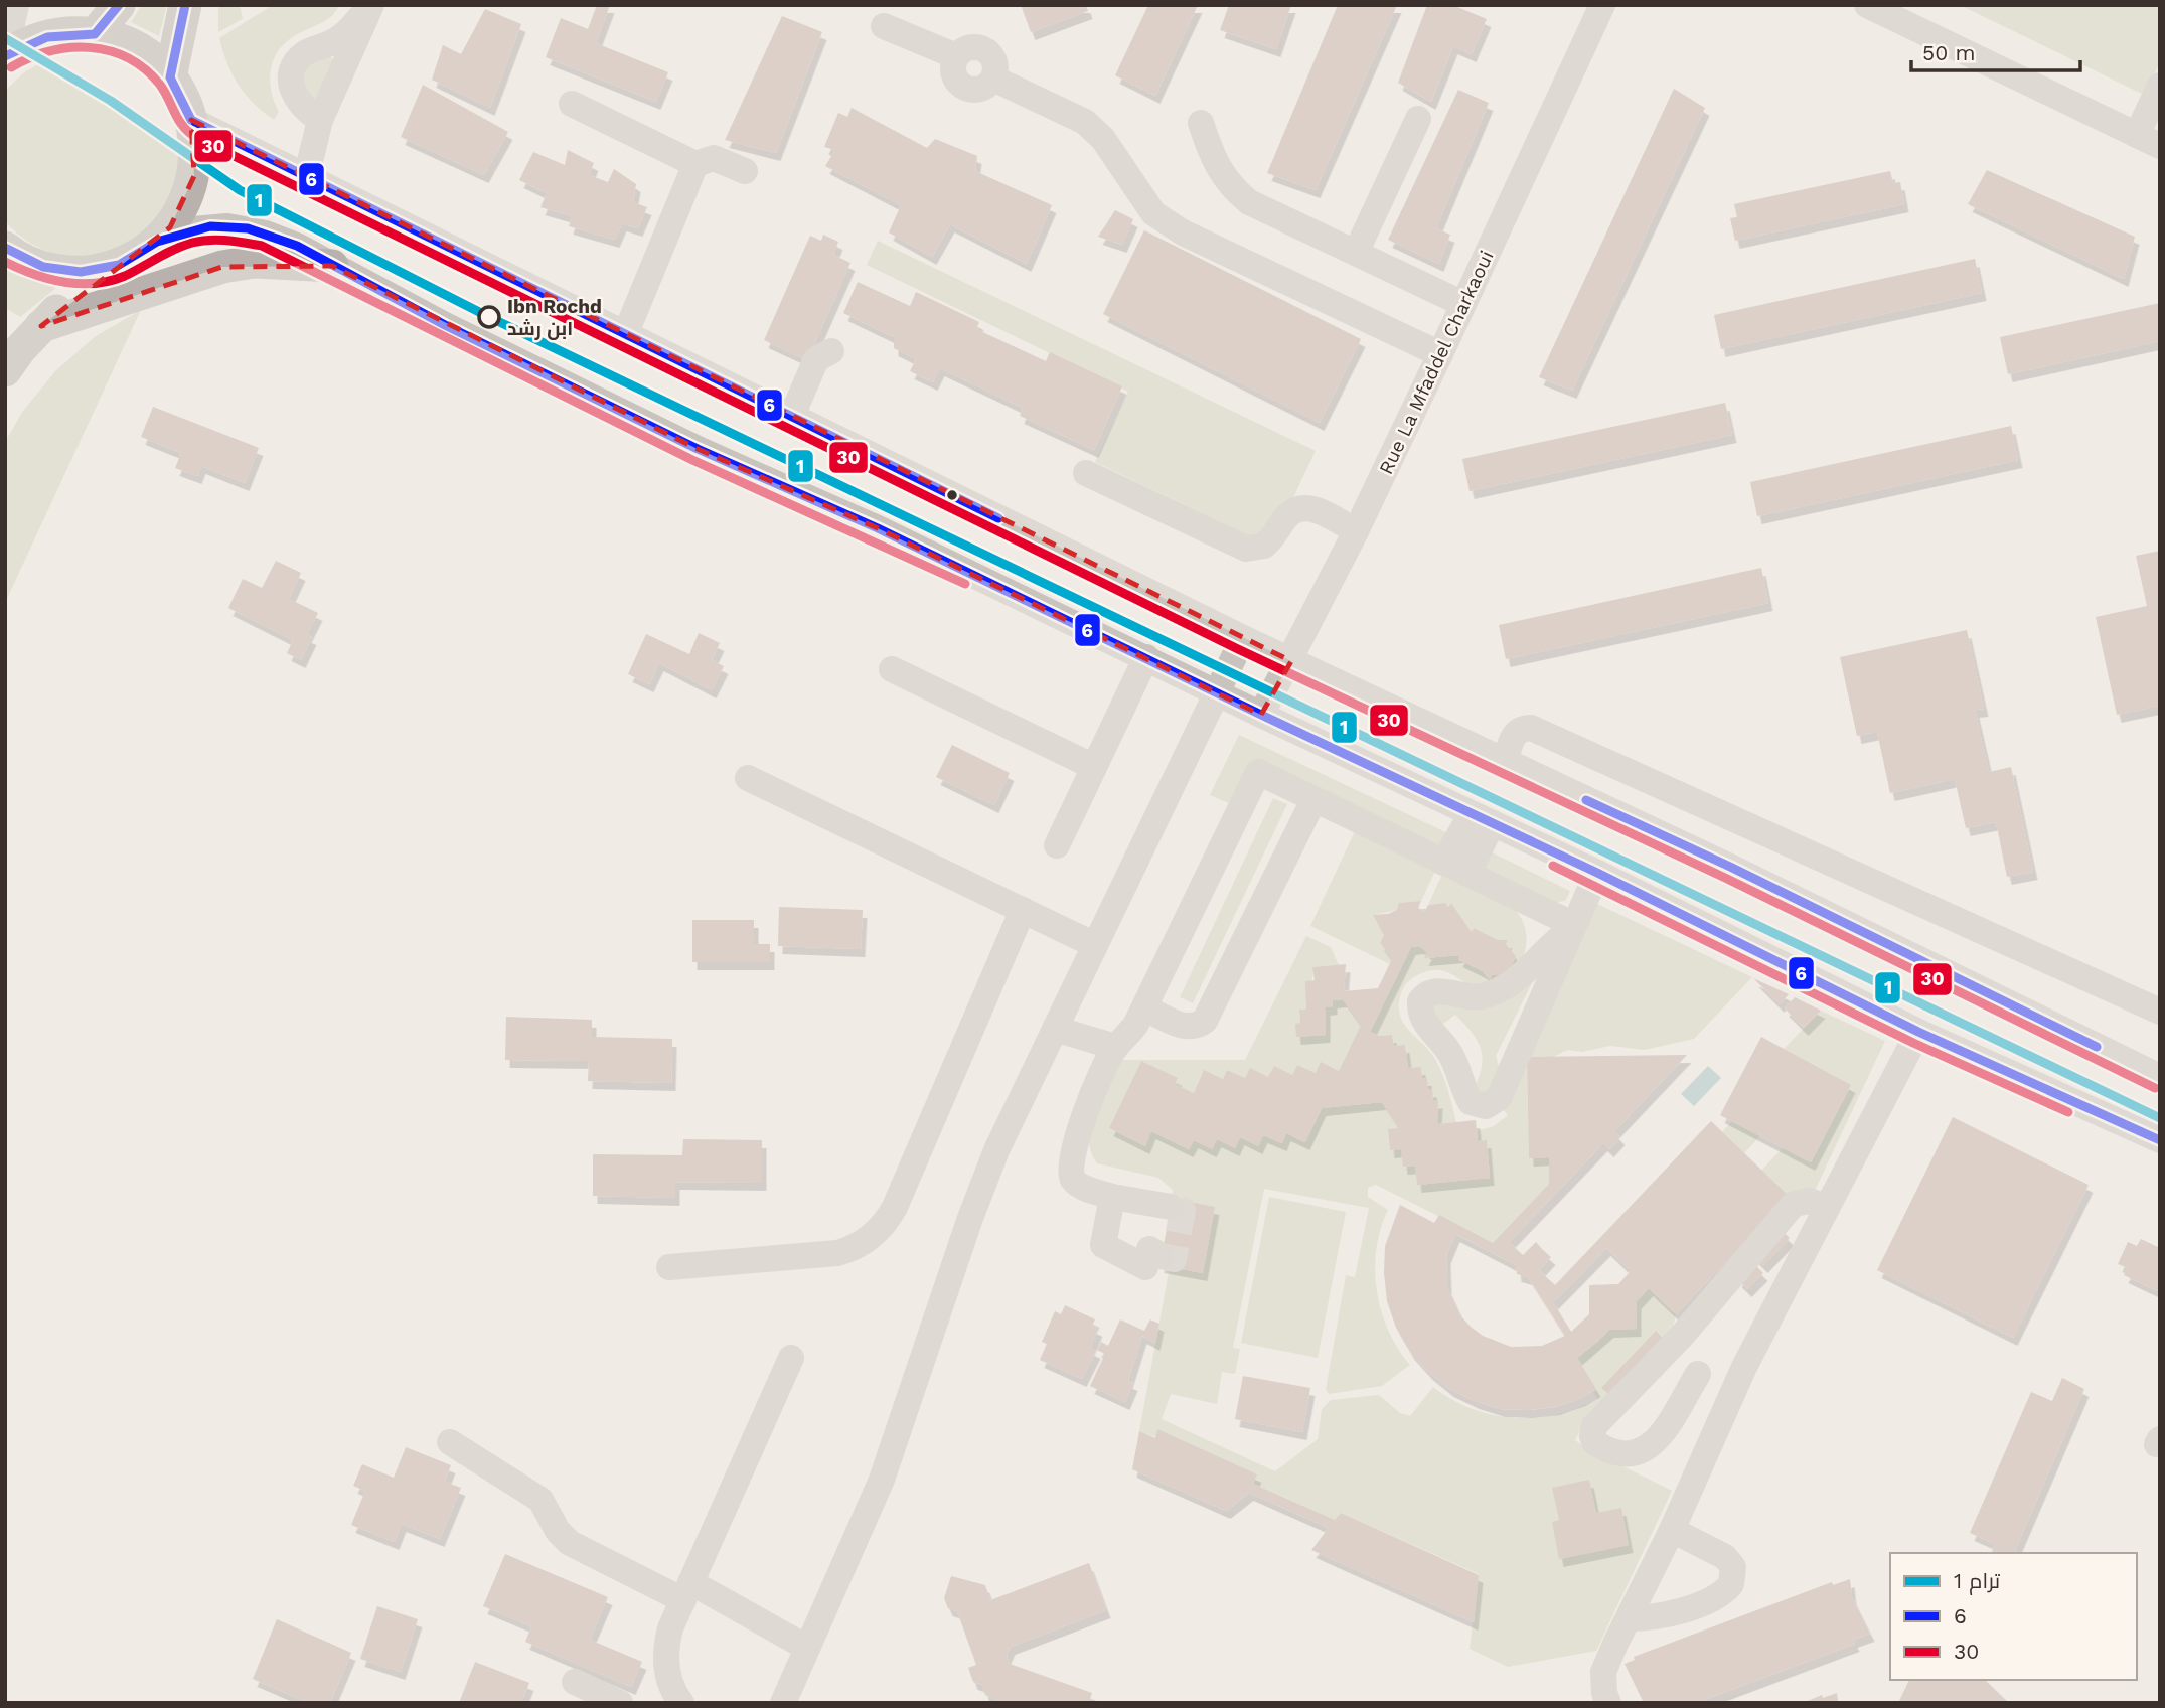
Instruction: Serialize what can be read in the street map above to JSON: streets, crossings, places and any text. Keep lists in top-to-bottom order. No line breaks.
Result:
{"streets":{"street":["Rue La Mfaddel Charkaoui"]},"places":["Ibn Rochd ابن رشد"],"lines":["transit line 6","tram line 1","transit line 30"],"legend":["ترام 1","6","30"],"scale_bar":"50 m"}
